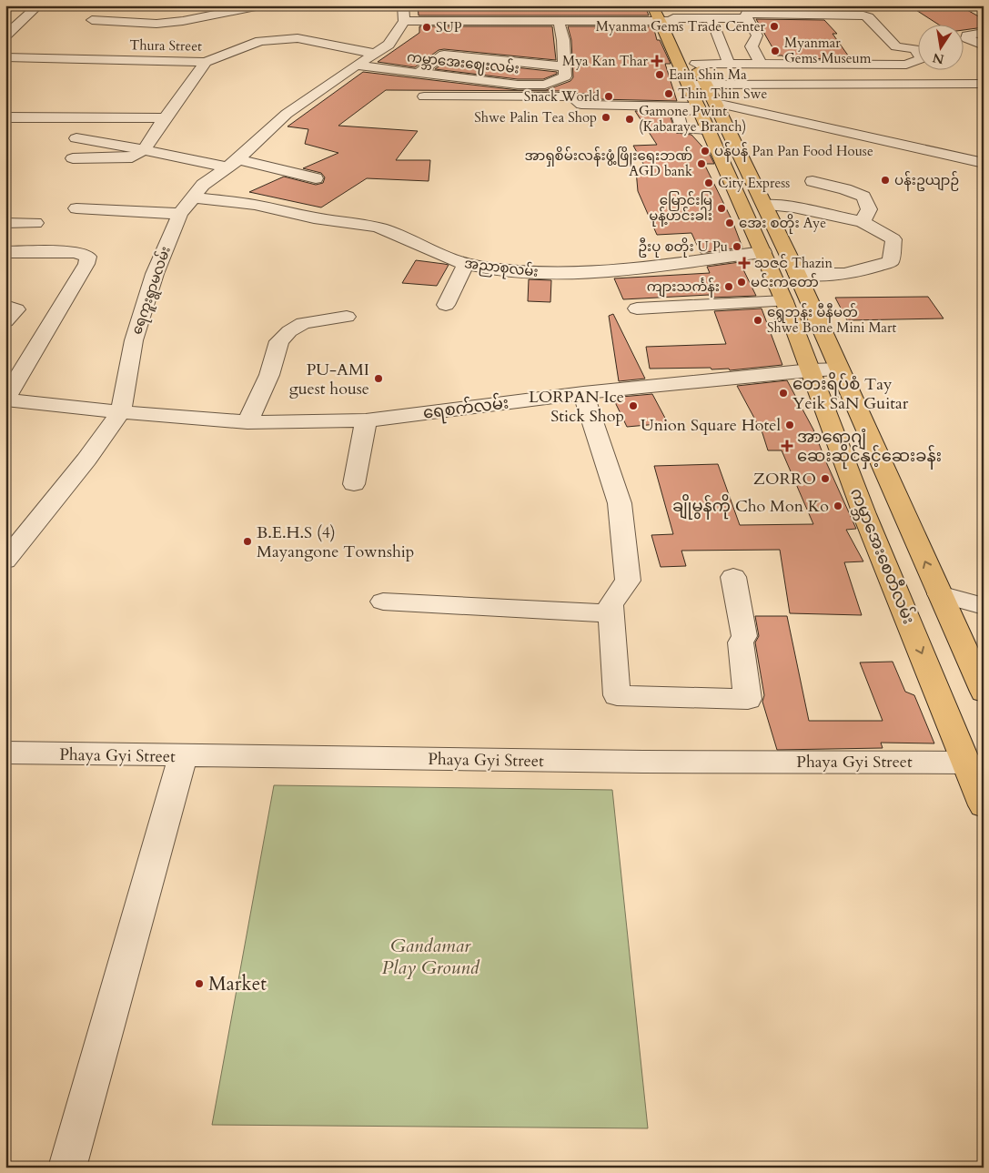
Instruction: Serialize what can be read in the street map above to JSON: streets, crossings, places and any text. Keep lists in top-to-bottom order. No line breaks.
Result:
{"streets":{"main road":["ကမ္ဘာအေးစေတီလမ်း"],"street":["Thura Street","ကမ္ဘာအေးဈေးလမ်း","အညာစုလမ်း","ရေကူးရွာမလမ်း","ရေစက်လမ်း","Phaya Gyi Street"]},"crossings":[["Thura Street","ရေကူးရွာမလမ်း"],["ကမ္ဘာအေးဈေးလမ်း","ရေကူးရွာမလမ်း"],["အညာစုလမ်း","ရေကူးရွာမလမ်း"],["အညာစုလမ်း","ကမ္ဘာအေးစေတီလမ်း"],["ရေကူးရွာမလမ်း","ရေစက်လမ်း"],["ရေစက်လမ်း","ကမ္ဘာအေးစေတီလမ်း"],["ကမ္ဘာအေးစေတီလမ်း","Phaya Gyi Street"]],"parks":["Gandamar Play Ground"],"places":{"other":["Myanma Gems Trade Center","SUP","Myanmar Gems Museum","Eain Shin Ma","Thin Thin Swe","Snack World","Shwe Palin Tea Shop","Gamone Pwint (Kabaraye Branch)","ပန်ပန် Pan Pan Food House","အာရှစိမ်းလန်းဖွံ့ဖြိုးရေးဘဏ် AGD bank","ပန်းဥယျာဉ်","City Express","မြောင်းမြ မုန့်ဟင်းခါး","အေး စတိုး Aye","ဦးပု စတိုး U Pu","မင်းကတော်","ကျားသင်္ကန်း","ရွှေဘုန်း မီနီမတ် Shwe Bone Mini Mart","PU-AMI guest house","တေးရိပ်စံ Tay Yeik SaN Guitar","LORPAN Ice Stick Shop","Union Square Hotel","ZORRO","ချိုမွန်ကို Cho Mon Ko","B.E.H.S (4) Mayangone Township","Market"],"health":["Mya Kan Thar","သဇင် Thazin","အာရောဂျံ ဆေးဆိုင်နှင့်ဆေးခန်း"]},"north":"bottom"}
